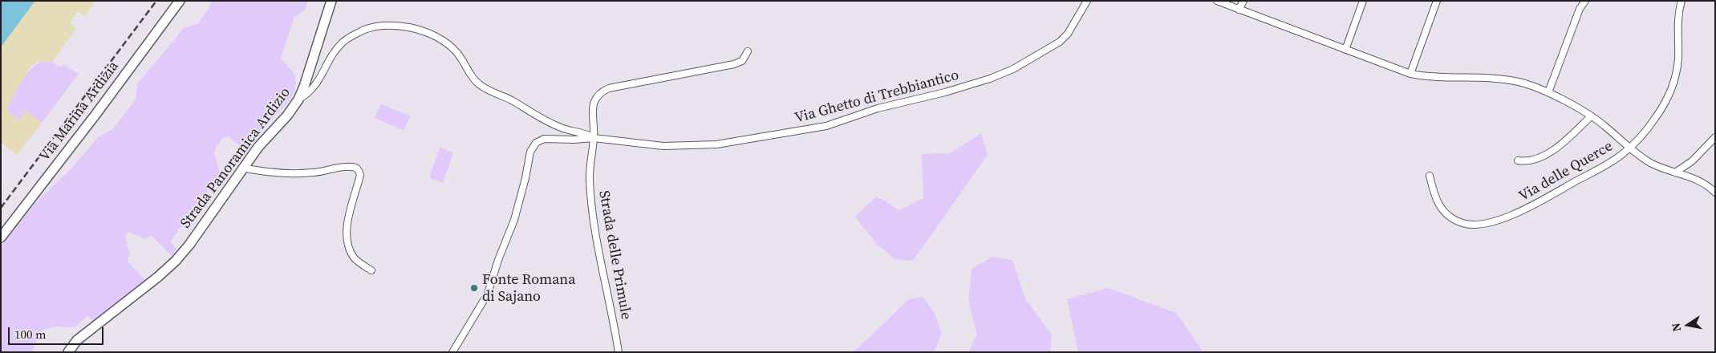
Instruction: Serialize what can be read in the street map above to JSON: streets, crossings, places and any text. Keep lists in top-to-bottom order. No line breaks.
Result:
{"streets":{"main road":["Via Marina Ardizia","Strada Panoramica Ardizio"],"street":["Via Ghetto di Trebbiantico","Via delle Querce","Strada delle Primule"]},"crossings":[["Via Ghetto di Trebbiantico","Strada delle Primule"]],"places":["Fonte Romana di Sajano"],"scale_bar":"100 m","north":"left"}
